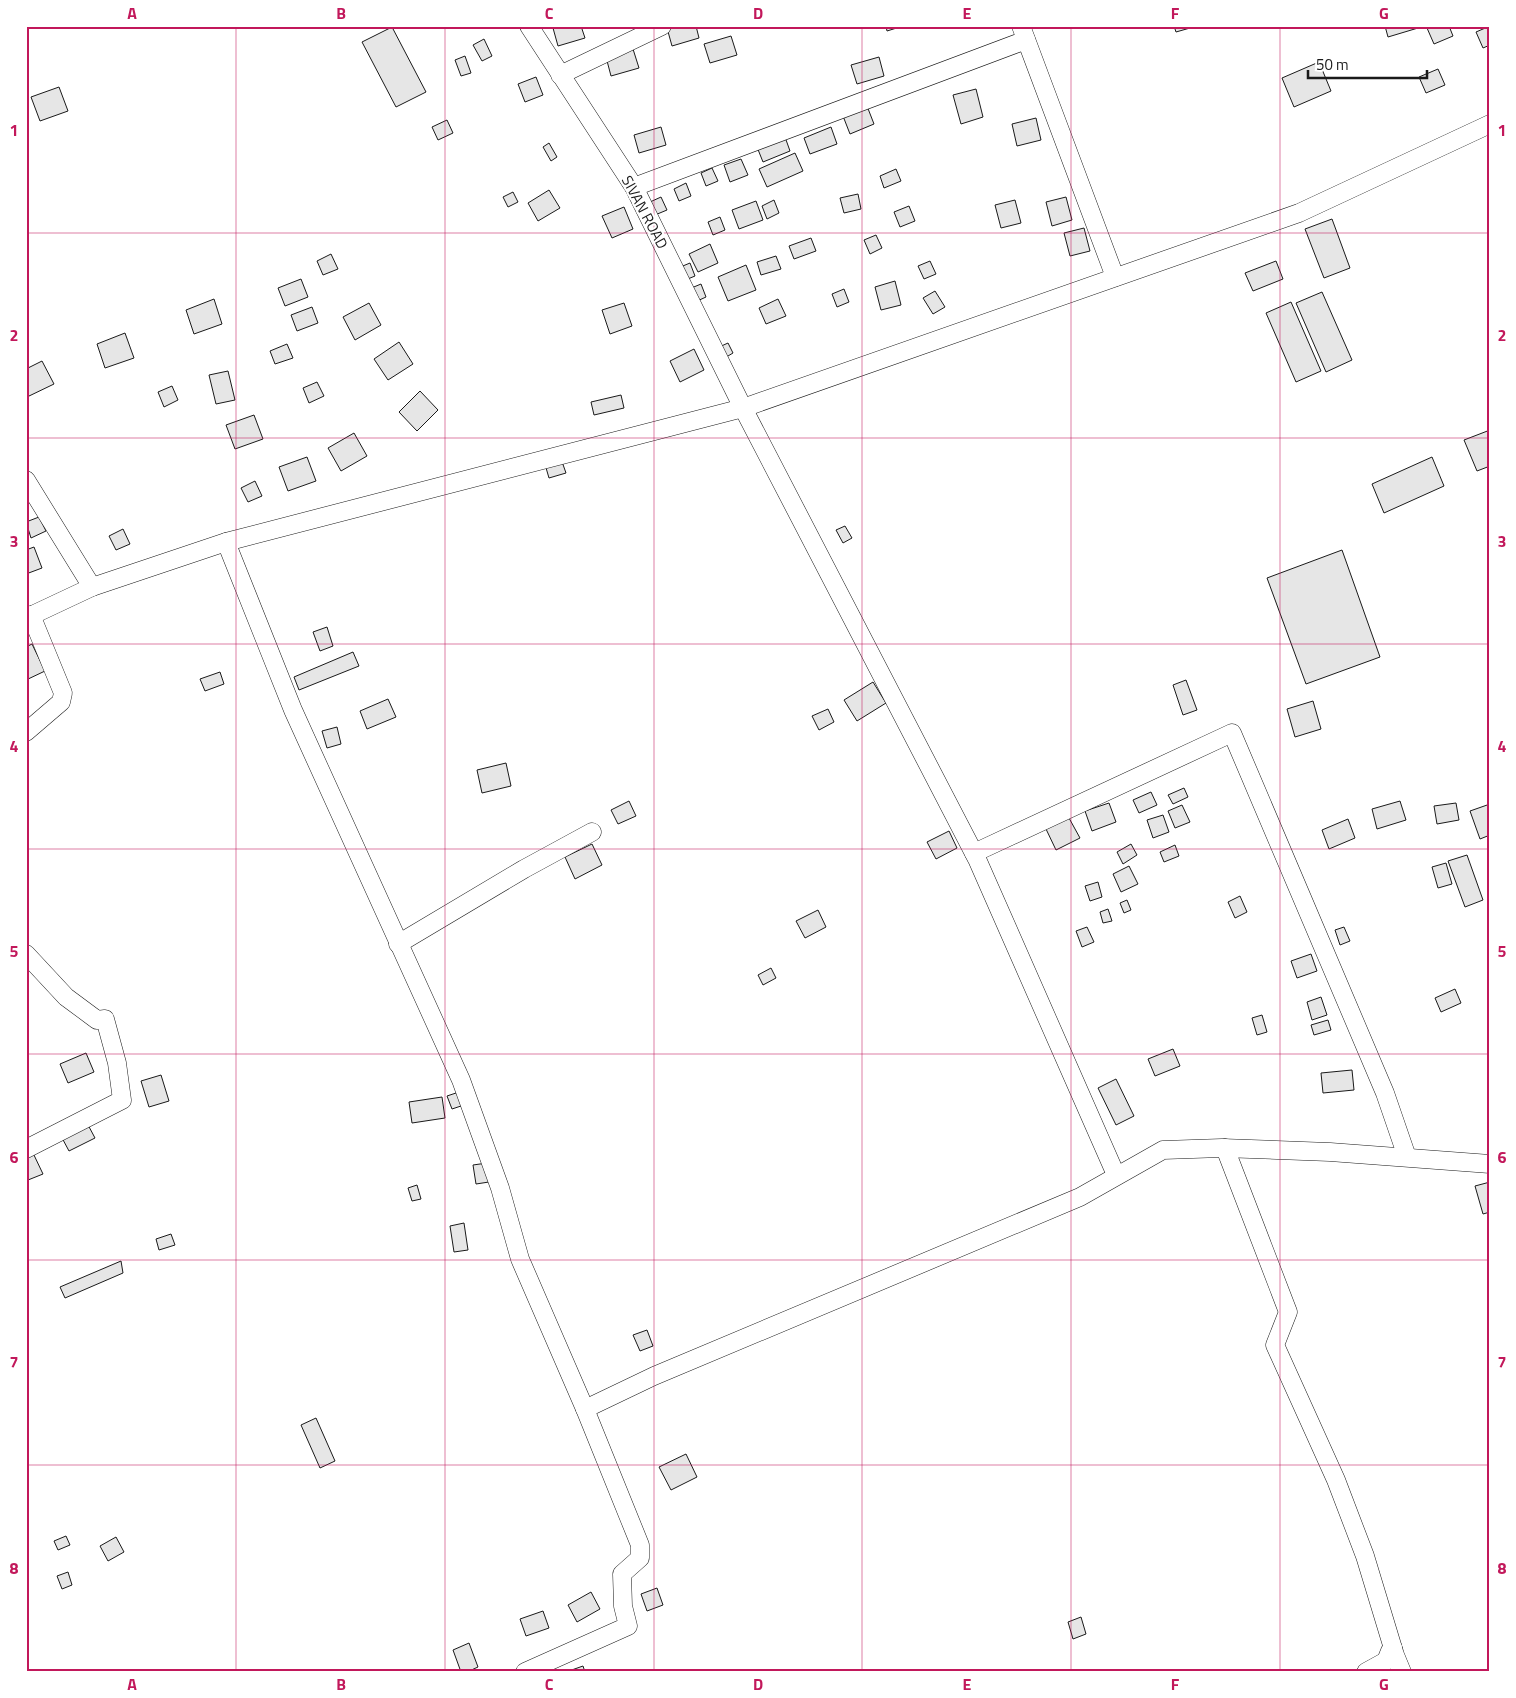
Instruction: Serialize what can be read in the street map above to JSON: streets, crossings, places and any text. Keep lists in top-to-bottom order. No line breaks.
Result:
{"streets":{"street":["SIVAN ROAD"]},"scale_bar":"50 m","grid":{"columns":["A","B","C","D","E","F","G"],"rows":["1","2","3","4","5","6","7","8"]}}
